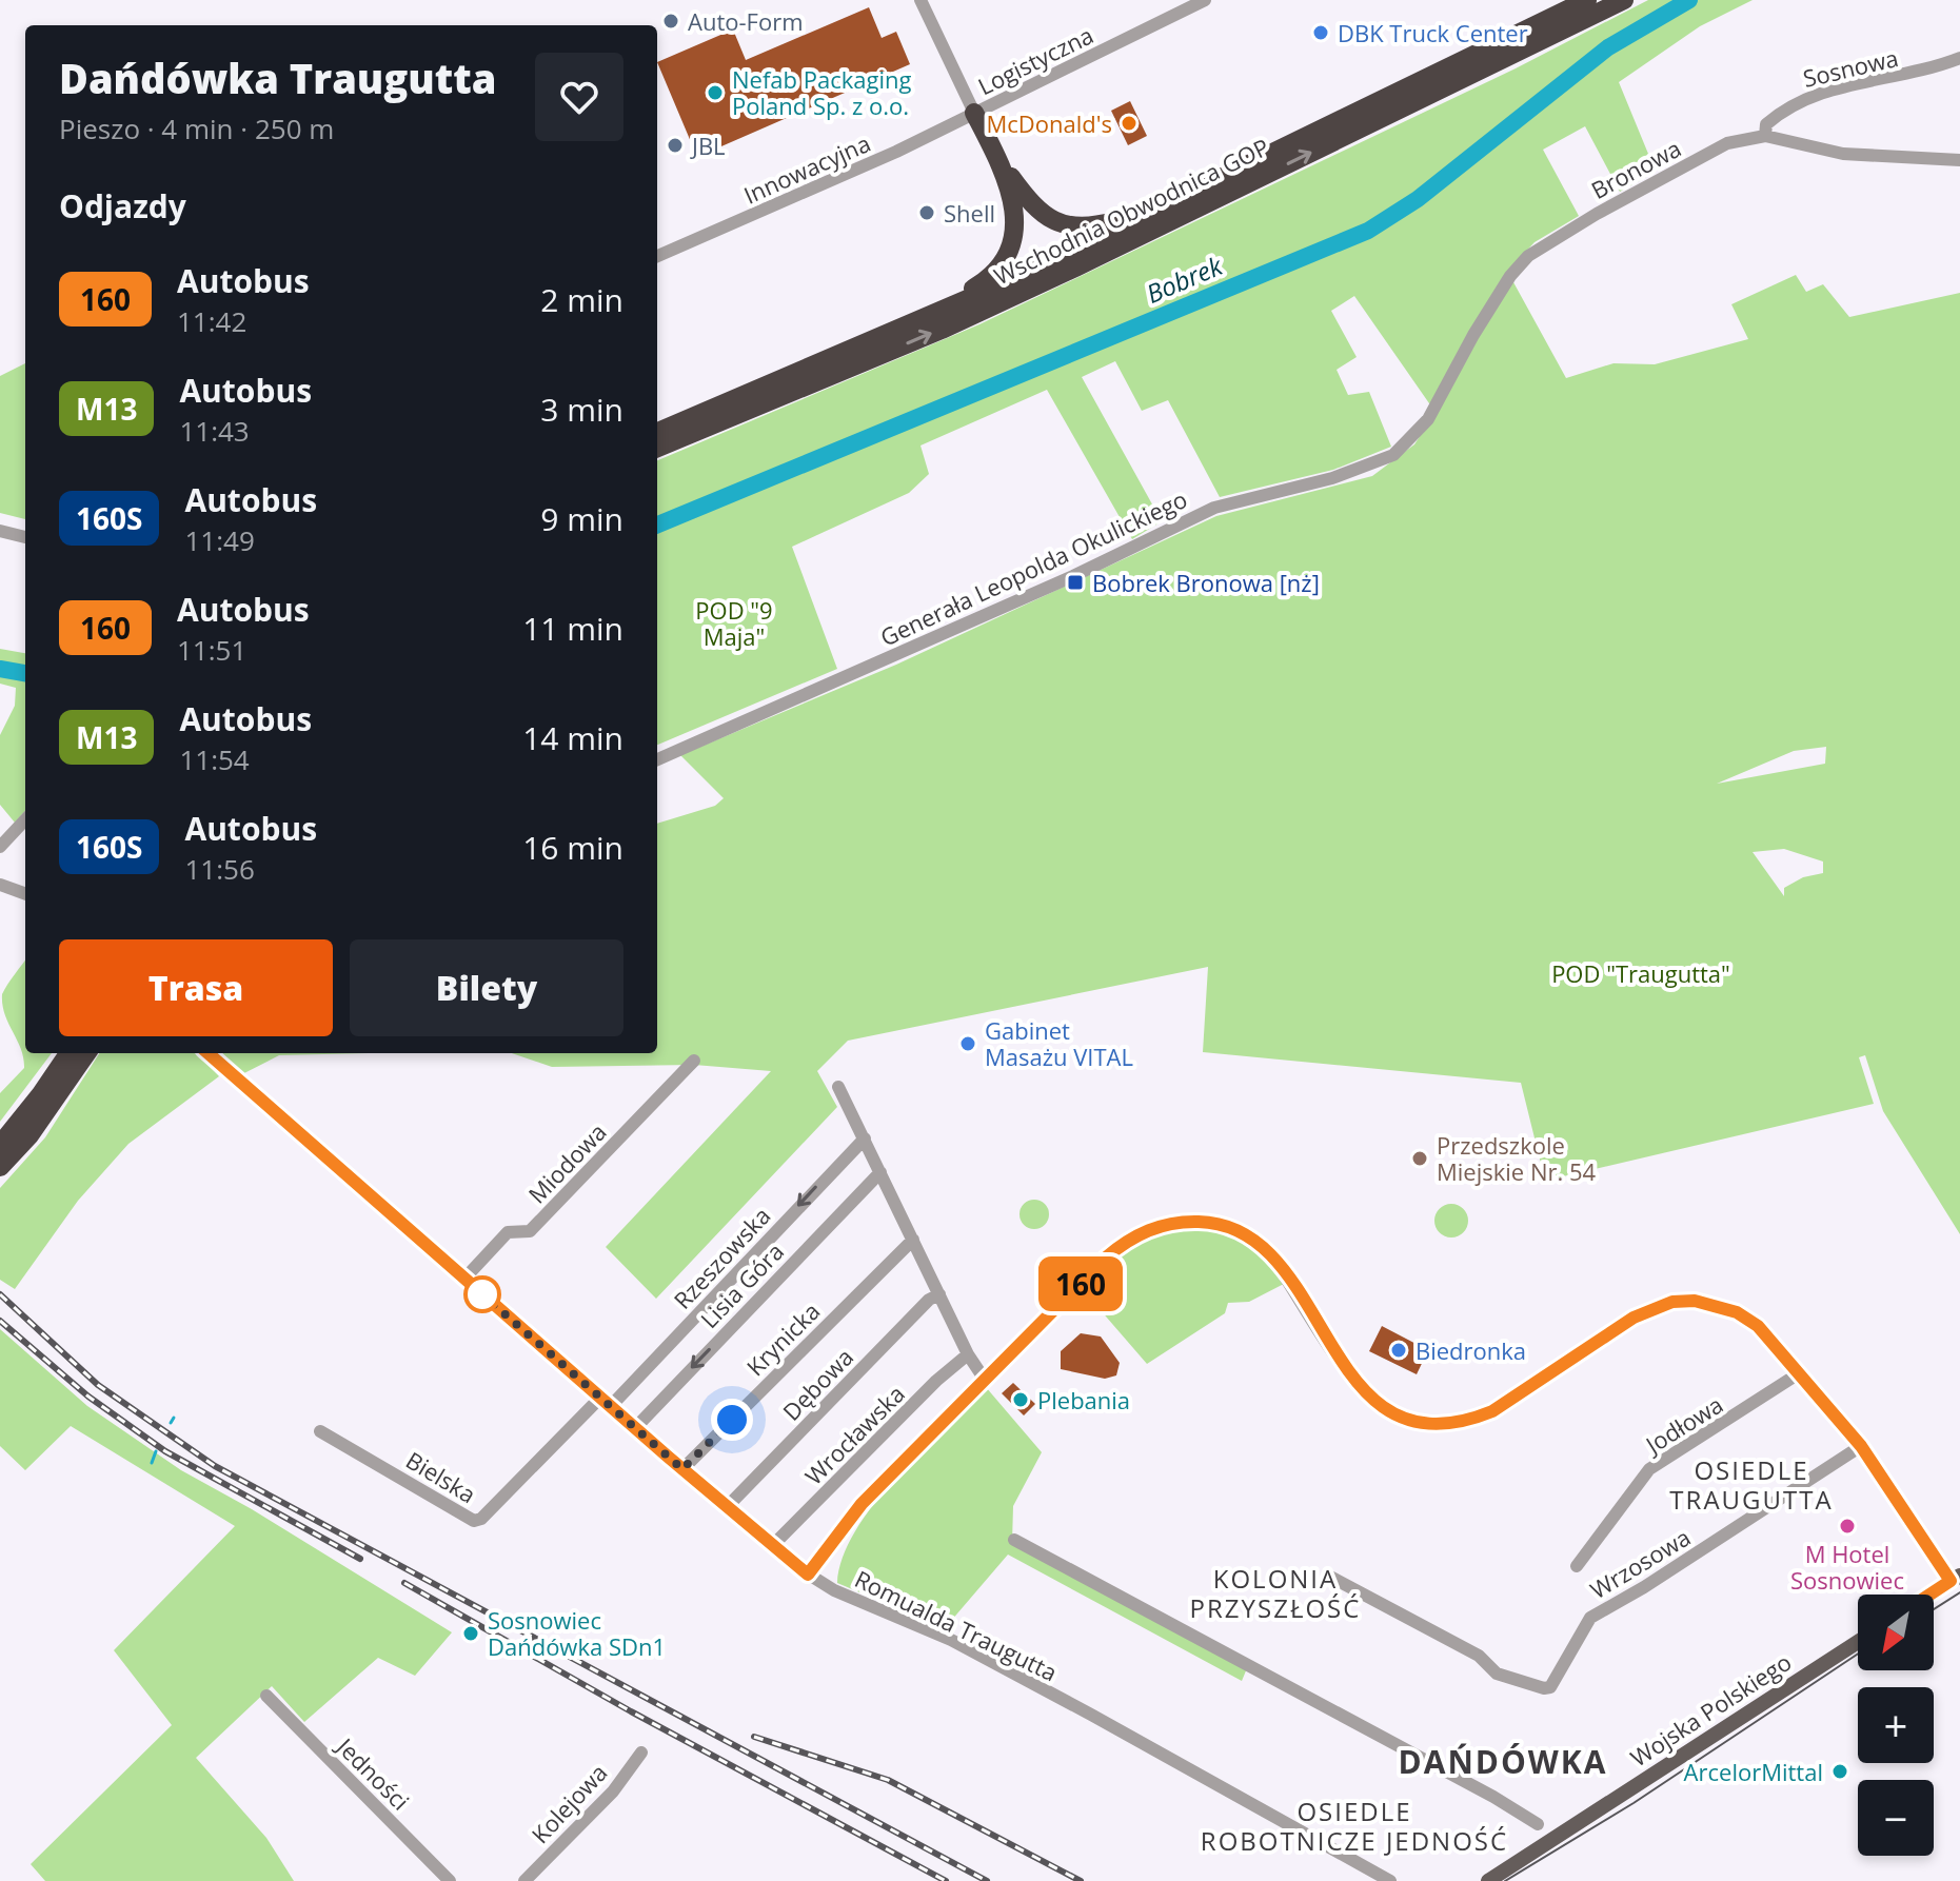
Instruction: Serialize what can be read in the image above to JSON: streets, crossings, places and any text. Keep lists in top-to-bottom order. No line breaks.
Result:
{"streets":{"highway":["Wschodnia Obwodnica GOP"],"main road":["Wojska Polskiego"],"street":["Logistyczna","Sosnowa","Innowacyjna","Bronowa","Generała Leopolda Okulickiego","Miodowa","Rzeszowska","Lisia Góra","Krynicka","Dębowa","Jodłowa","Wrocławska","Bielska","Wrzosowa","Romualda Traugutta","Jedności","Kolejowa"]},"crossings":[["Logistyczna","Innowacyjna"],["Sosnowa","Bronowa"],["Bronowa","Generała Leopolda Okulickiego"],["Miodowa","Romualda Traugutta"],["Rzeszowska","Bielska"],["Rzeszowska","Romualda Traugutta"],["Lisia Góra","Romualda Traugutta"],["Krynicka","Romualda Traugutta"],["Dębowa","Romualda Traugutta"],["Wrocławska","Romualda Traugutta"],["Bielska","Romualda Traugutta"]],"one_way":["Rzeszowska","Lisia Góra"],"districts":["OSIEDLE TRAUGUTTA","KOLONIA PRZYSZŁOŚĆ","DAŃDÓWKA","OSIEDLE ROBOTNICZE JEDNOŚĆ"],"water":["Bobrek"],"parks":["POD \"9 Maja\"","POD \"Traugutta\""],"places":{"other":["Auto-Form","DBK Truck Center","Nefab Packaging Poland Sp. z o.o.","McDonald's","JBL","Shell","Gabinet Masażu VITAL","Przedszkole Miejskie Nr. 54","Biedronka","Plebania","M Hotel Sosnowiec","Sosnowiec Dańdówka SDn1","ArcelorMittal"],"transit":["Bobrek Bronowa [nż]"]},"lines":["bus line 160"],"north":"bottom left","page":{"on_map":"160","heading":[["Dańdówka Traugutta","Pieszo · 4 min · 250 m"],"Odjazdy"],"list":[{"mark":"160","name":"Autobus","note":"11:42","value":"2 min"},{"mark":"M13","name":"Autobus","note":"11:43","value":"3 min"},{"mark":"160S","name":"Autobus","note":"11:49","value":"9 min"},{"mark":"160","name":"Autobus","note":"11:51","value":"11 min"},{"mark":"M13","name":"Autobus","note":"11:54","value":"14 min"},{"mark":"160S","name":"Autobus","note":"11:56","value":"16 min"}],"buttons":["Trasa","Bilety"],"map_buttons":["+","−"]}}
